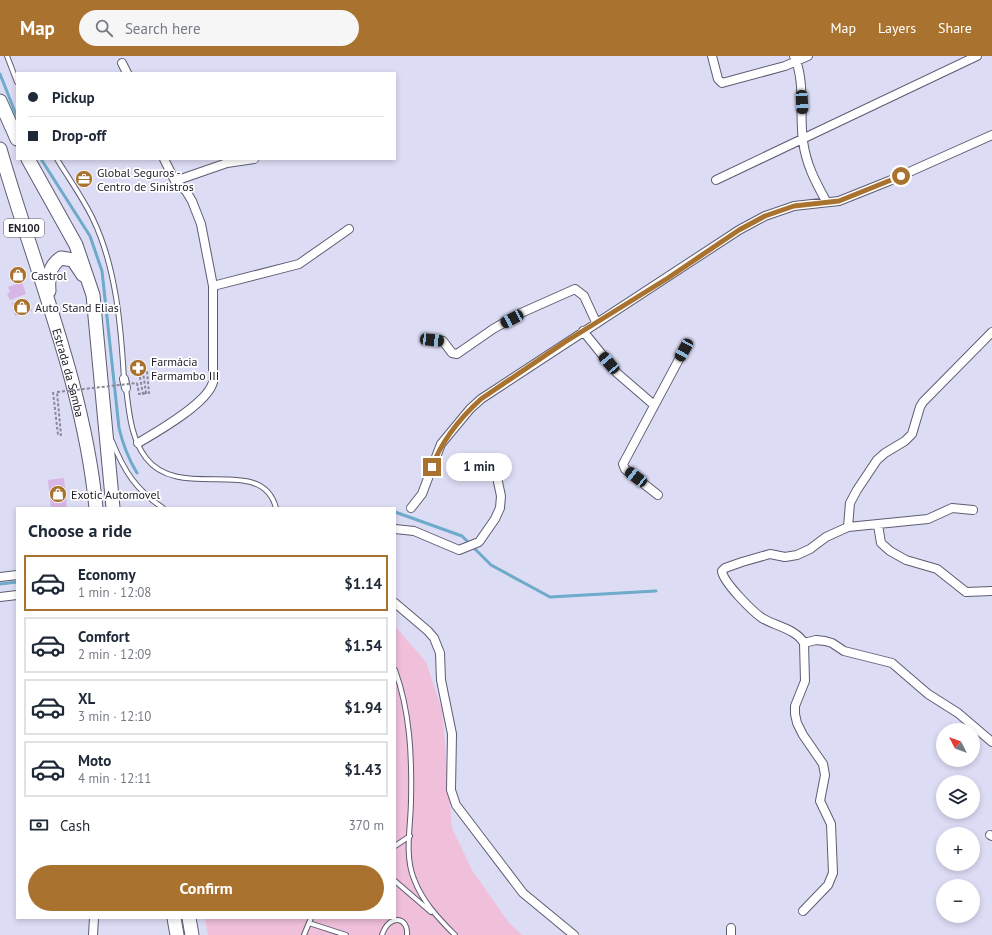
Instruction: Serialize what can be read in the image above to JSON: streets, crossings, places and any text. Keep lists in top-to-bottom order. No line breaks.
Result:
{"streets":{"main road":["EN100","Estrada da Samba"]},"places":{"office":["Global Seguros - Centro de Sinistros"],"shop":["Castrol","Auto Stand Elias","Exotic Automovel"],"pharmacy":["Farmácia Farmambo III"]},"north":"top left","page":{"header":"Map","search":"Search here","nav":["Map","Layers","Share"],"banner":["Pickup","Drop-off"],"bubble":"1 min","heading":"Choose a ride","list":[{"name":"Economy","note":"1 min · 12:08","value":"$1.14"},{"name":"Comfort","note":"2 min · 12:09","value":"$1.54"},{"name":"XL","note":"3 min · 12:10","value":"$1.94"},{"name":"Moto","note":"4 min · 12:11","value":"$1.43"}],"map_buttons":["+","−"],"pay":["Cash","370 m"],"buttons":"Confirm"}}
